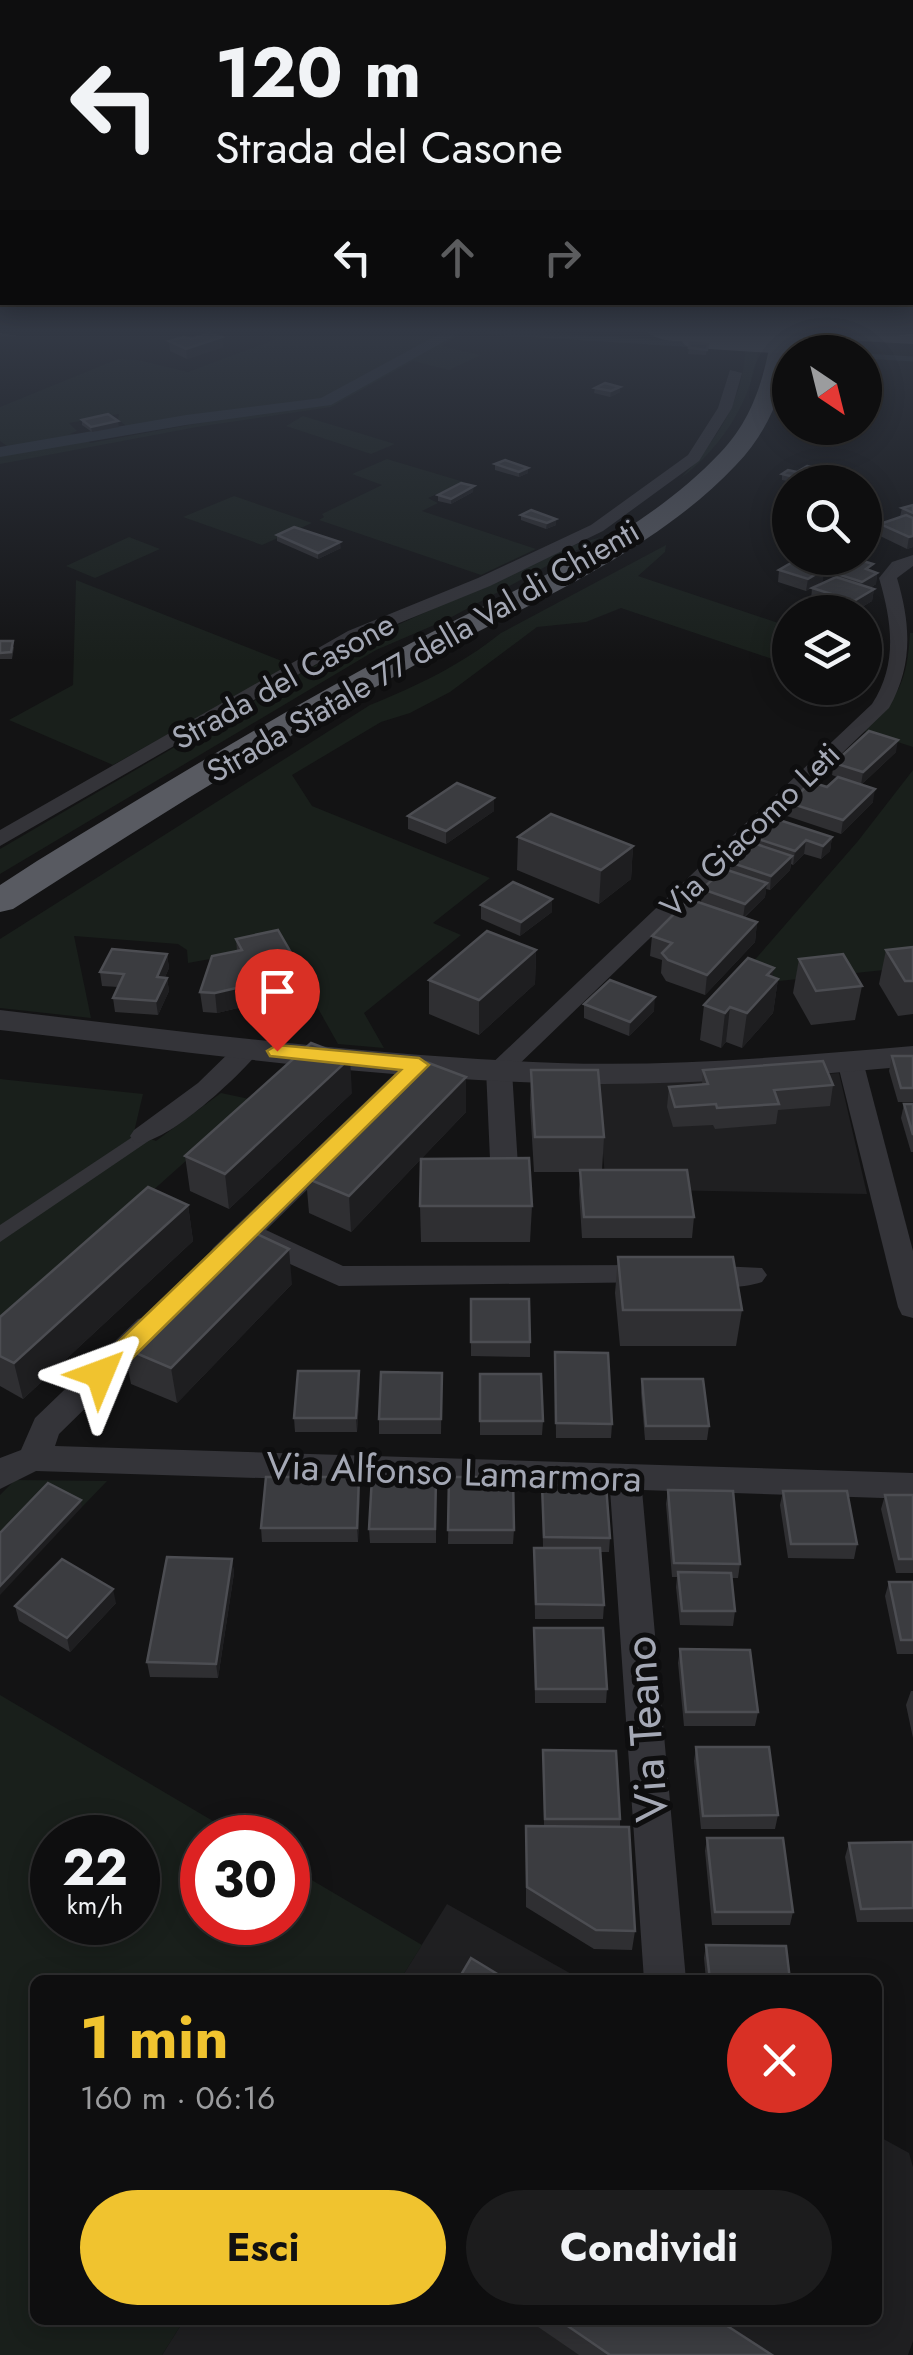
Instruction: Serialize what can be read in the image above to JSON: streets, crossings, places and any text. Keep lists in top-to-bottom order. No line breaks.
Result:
{"streets":{"highway":["Strada Statale 77 della Val di Chienti"],"street":["Strada del Casone","Via Giacomo Leti","Via Alfonso Lamarmora","Via Teano"]},"crossings":[["Via Alfonso Lamarmora","Via Teano"]],"north":"bottom right","page":{"turn":["120 m","Strada del Casone"],"speed":"22 km/h","limit":"30","heading":["1 min","160 m · 06:16"],"buttons":["Esci","Condividi"]}}
